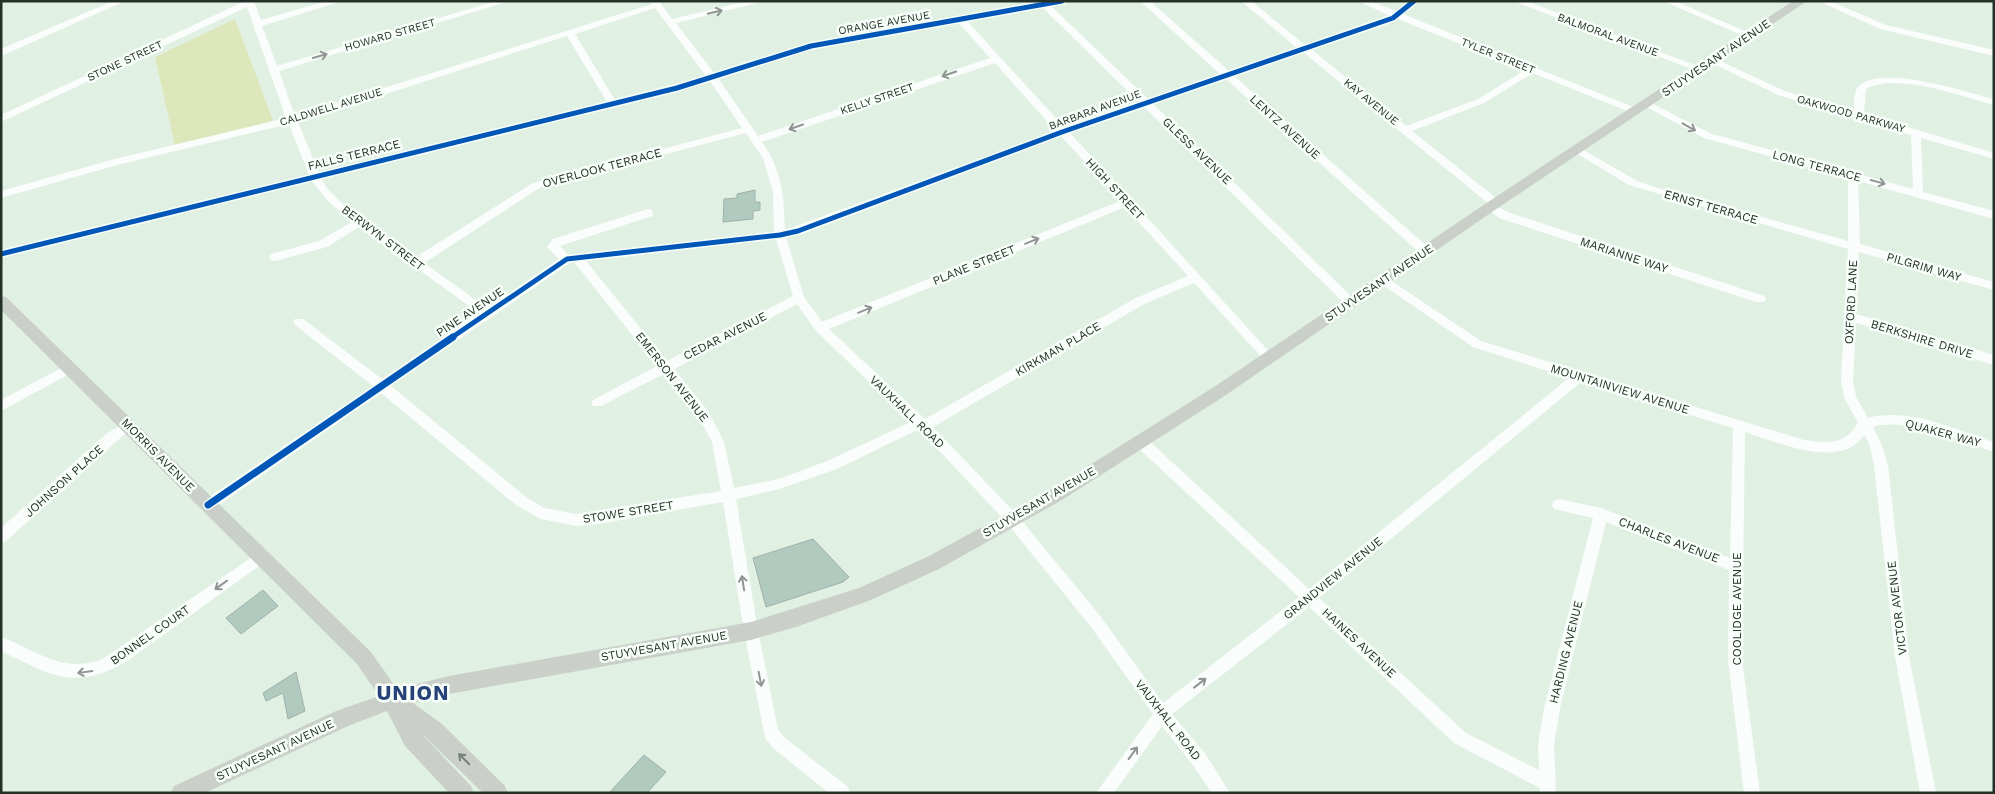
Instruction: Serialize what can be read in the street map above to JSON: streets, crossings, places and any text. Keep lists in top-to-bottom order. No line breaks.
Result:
{"streets":{"main road":["STUYVESANT AVENUE","MORRIS AVENUE"],"street":["ORANGE AVENUE","HOWARD STREET","BALMORAL AVENUE","TYLER STREET","STONE STREET","KELLY STREET","KAY AVENUE","CALDWELL AVENUE","BARBARA AVENUE","OAKWOOD PARKWAY","LENTZ AVENUE","GLESS AVENUE","FALLS TERRACE","LONG TERRACE","OVERLOOK TERRACE","HIGH STREET","ERNST TERRACE","BERWYN STREET","MARIANNE WAY","PLANE STREET","PILGRIM WAY","OXFORD LANE","PINE AVENUE","CEDAR AVENUE","BERKSHIRE DRIVE","KIRKMAN PLACE","EMERSON AVENUE","MOUNTAINVIEW AVENUE","VAUXHALL ROAD","QUAKER WAY","JOHNSON PLACE","STOWE STREET","CHARLES AVENUE","GRANDVIEW AVENUE","VICTOR AVENUE","COOLIDGE AVENUE","BONNEL COURT","HAINES AVENUE","HARDING AVENUE"]},"crossings":[["ORANGE AVENUE","GLESS AVENUE"],["ORANGE AVENUE","FALLS TERRACE"],["ORANGE AVENUE","HIGH STREET"],["ORANGE AVENUE","VAUXHALL ROAD"],["HOWARD STREET","BERWYN STREET"],["BALMORAL AVENUE","STUYVESANT AVENUE"],["TYLER STREET","STUYVESANT AVENUE"],["TYLER STREET","BARBARA AVENUE"],["TYLER STREET","LONG TERRACE"],["STUYVESANT AVENUE","KAY AVENUE"],["STUYVESANT AVENUE","OAKWOOD PARKWAY"],["STUYVESANT AVENUE","LENTZ AVENUE"],["STUYVESANT AVENUE","GLESS AVENUE"],["STUYVESANT AVENUE","LONG TERRACE"],["STUYVESANT AVENUE","HIGH STREET"],["STUYVESANT AVENUE","ERNST TERRACE"],["STUYVESANT AVENUE","MARIANNE WAY"],["STUYVESANT AVENUE","EMERSON AVENUE"],["STUYVESANT AVENUE","MOUNTAINVIEW AVENUE"],["STUYVESANT AVENUE","VAUXHALL ROAD"],["STUYVESANT AVENUE","MORRIS AVENUE"],["STUYVESANT AVENUE","HAINES AVENUE"],["STONE STREET","BERWYN STREET"],["KELLY STREET","HIGH STREET"],["KELLY STREET","VAUXHALL ROAD"],["KAY AVENUE","BARBARA AVENUE"],["KAY AVENUE","MARIANNE WAY"],["CALDWELL AVENUE","BERWYN STREET"],["CALDWELL AVENUE","VAUXHALL ROAD"],["BARBARA AVENUE","LENTZ AVENUE"],["BARBARA AVENUE","GLESS AVENUE"],["BARBARA AVENUE","HIGH STREET"],["BARBARA AVENUE","PINE AVENUE"],["BARBARA AVENUE","VAUXHALL ROAD"],["FALLS TERRACE","BERWYN STREET"],["FALLS TERRACE","VAUXHALL ROAD"],["LONG TERRACE","OXFORD LANE"],["OVERLOOK TERRACE","BERWYN STREET"],["OVERLOOK TERRACE","VAUXHALL ROAD"],["HIGH STREET","PLANE STREET"],["HIGH STREET","KIRKMAN PLACE"],["ERNST TERRACE","PILGRIM WAY"],["ERNST TERRACE","OXFORD LANE"],["BERWYN STREET","PINE AVENUE"],["PLANE STREET","VAUXHALL ROAD"],["PILGRIM WAY","OXFORD LANE"],["OXFORD LANE","BERKSHIRE DRIVE"],["OXFORD LANE","MOUNTAINVIEW AVENUE"],["OXFORD LANE","QUAKER WAY"],["OXFORD LANE","VICTOR AVENUE"],["PINE AVENUE","EMERSON AVENUE"],["PINE AVENUE","VAUXHALL ROAD"],["PINE AVENUE","MORRIS AVENUE"],["PINE AVENUE","STOWE STREET"],["CEDAR AVENUE","EMERSON AVENUE"],["CEDAR AVENUE","VAUXHALL ROAD"],["KIRKMAN PLACE","VAUXHALL ROAD"],["KIRKMAN PLACE","STOWE STREET"],["EMERSON AVENUE","STOWE STREET"],["MOUNTAINVIEW AVENUE","QUAKER WAY"],["MOUNTAINVIEW AVENUE","GRANDVIEW AVENUE"],["MOUNTAINVIEW AVENUE","VICTOR AVENUE"],["MOUNTAINVIEW AVENUE","COOLIDGE AVENUE"],["VAUXHALL ROAD","STOWE STREET"],["VAUXHALL ROAD","GRANDVIEW AVENUE"],["QUAKER WAY","VICTOR AVENUE"],["MORRIS AVENUE","JOHNSON PLACE"],["MORRIS AVENUE","BONNEL COURT"],["CHARLES AVENUE","COOLIDGE AVENUE"],["CHARLES AVENUE","HARDING AVENUE"],["GRANDVIEW AVENUE","HAINES AVENUE"],["HAINES AVENUE","HARDING AVENUE"]],"one_way":["KELLY STREET","LONG TERRACE","PLANE STREET","GRANDVIEW AVENUE","BONNEL COURT"],"districts":["UNION"]}
